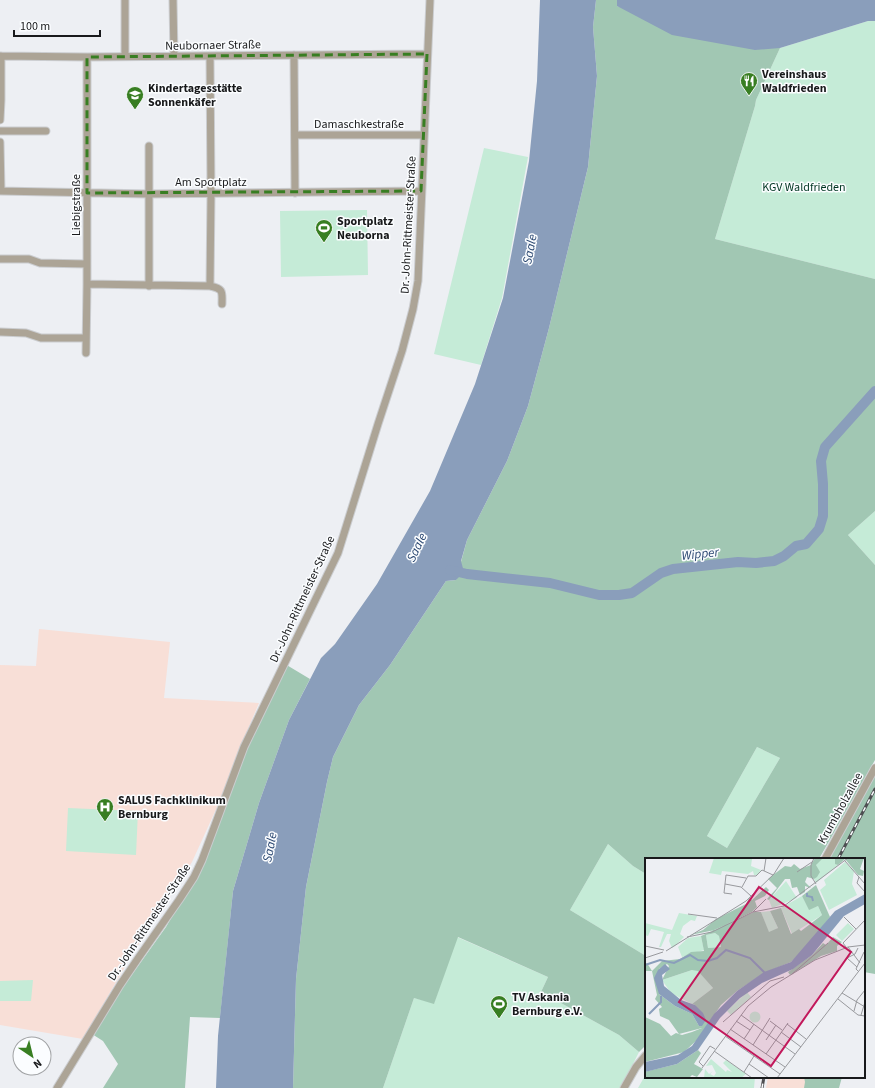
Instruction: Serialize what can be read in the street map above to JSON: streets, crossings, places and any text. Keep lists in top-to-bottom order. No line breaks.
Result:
{"streets":{"street":["Neubornaer Straße","Damaschkestraße","Am Sportplatz","Liebigstraße","Dr.-John-Rittmeister-Straße","Krumbholzallee"]},"crossings":[["Neubornaer Straße","Liebigstraße"],["Neubornaer Straße","Dr.-John-Rittmeister-Straße"],["Damaschkestraße","Dr.-John-Rittmeister-Straße"],["Am Sportplatz","Liebigstraße"],["Am Sportplatz","Dr.-John-Rittmeister-Straße"]],"water":["Saale","Wipper"],"parks":["KGV Waldfrieden"],"places":{"restaurant":["Vereinshaus Waldfrieden"],"school or university":["Kindertagesstätte Sonnenkäfer"],"sports":["Sportplatz Neuborna","TV Askania Bernburg e.V."],"hospital":["SALUS Fachklinikum Bernburg"]},"scale_bar":"100 m","north":"bottom right"}
